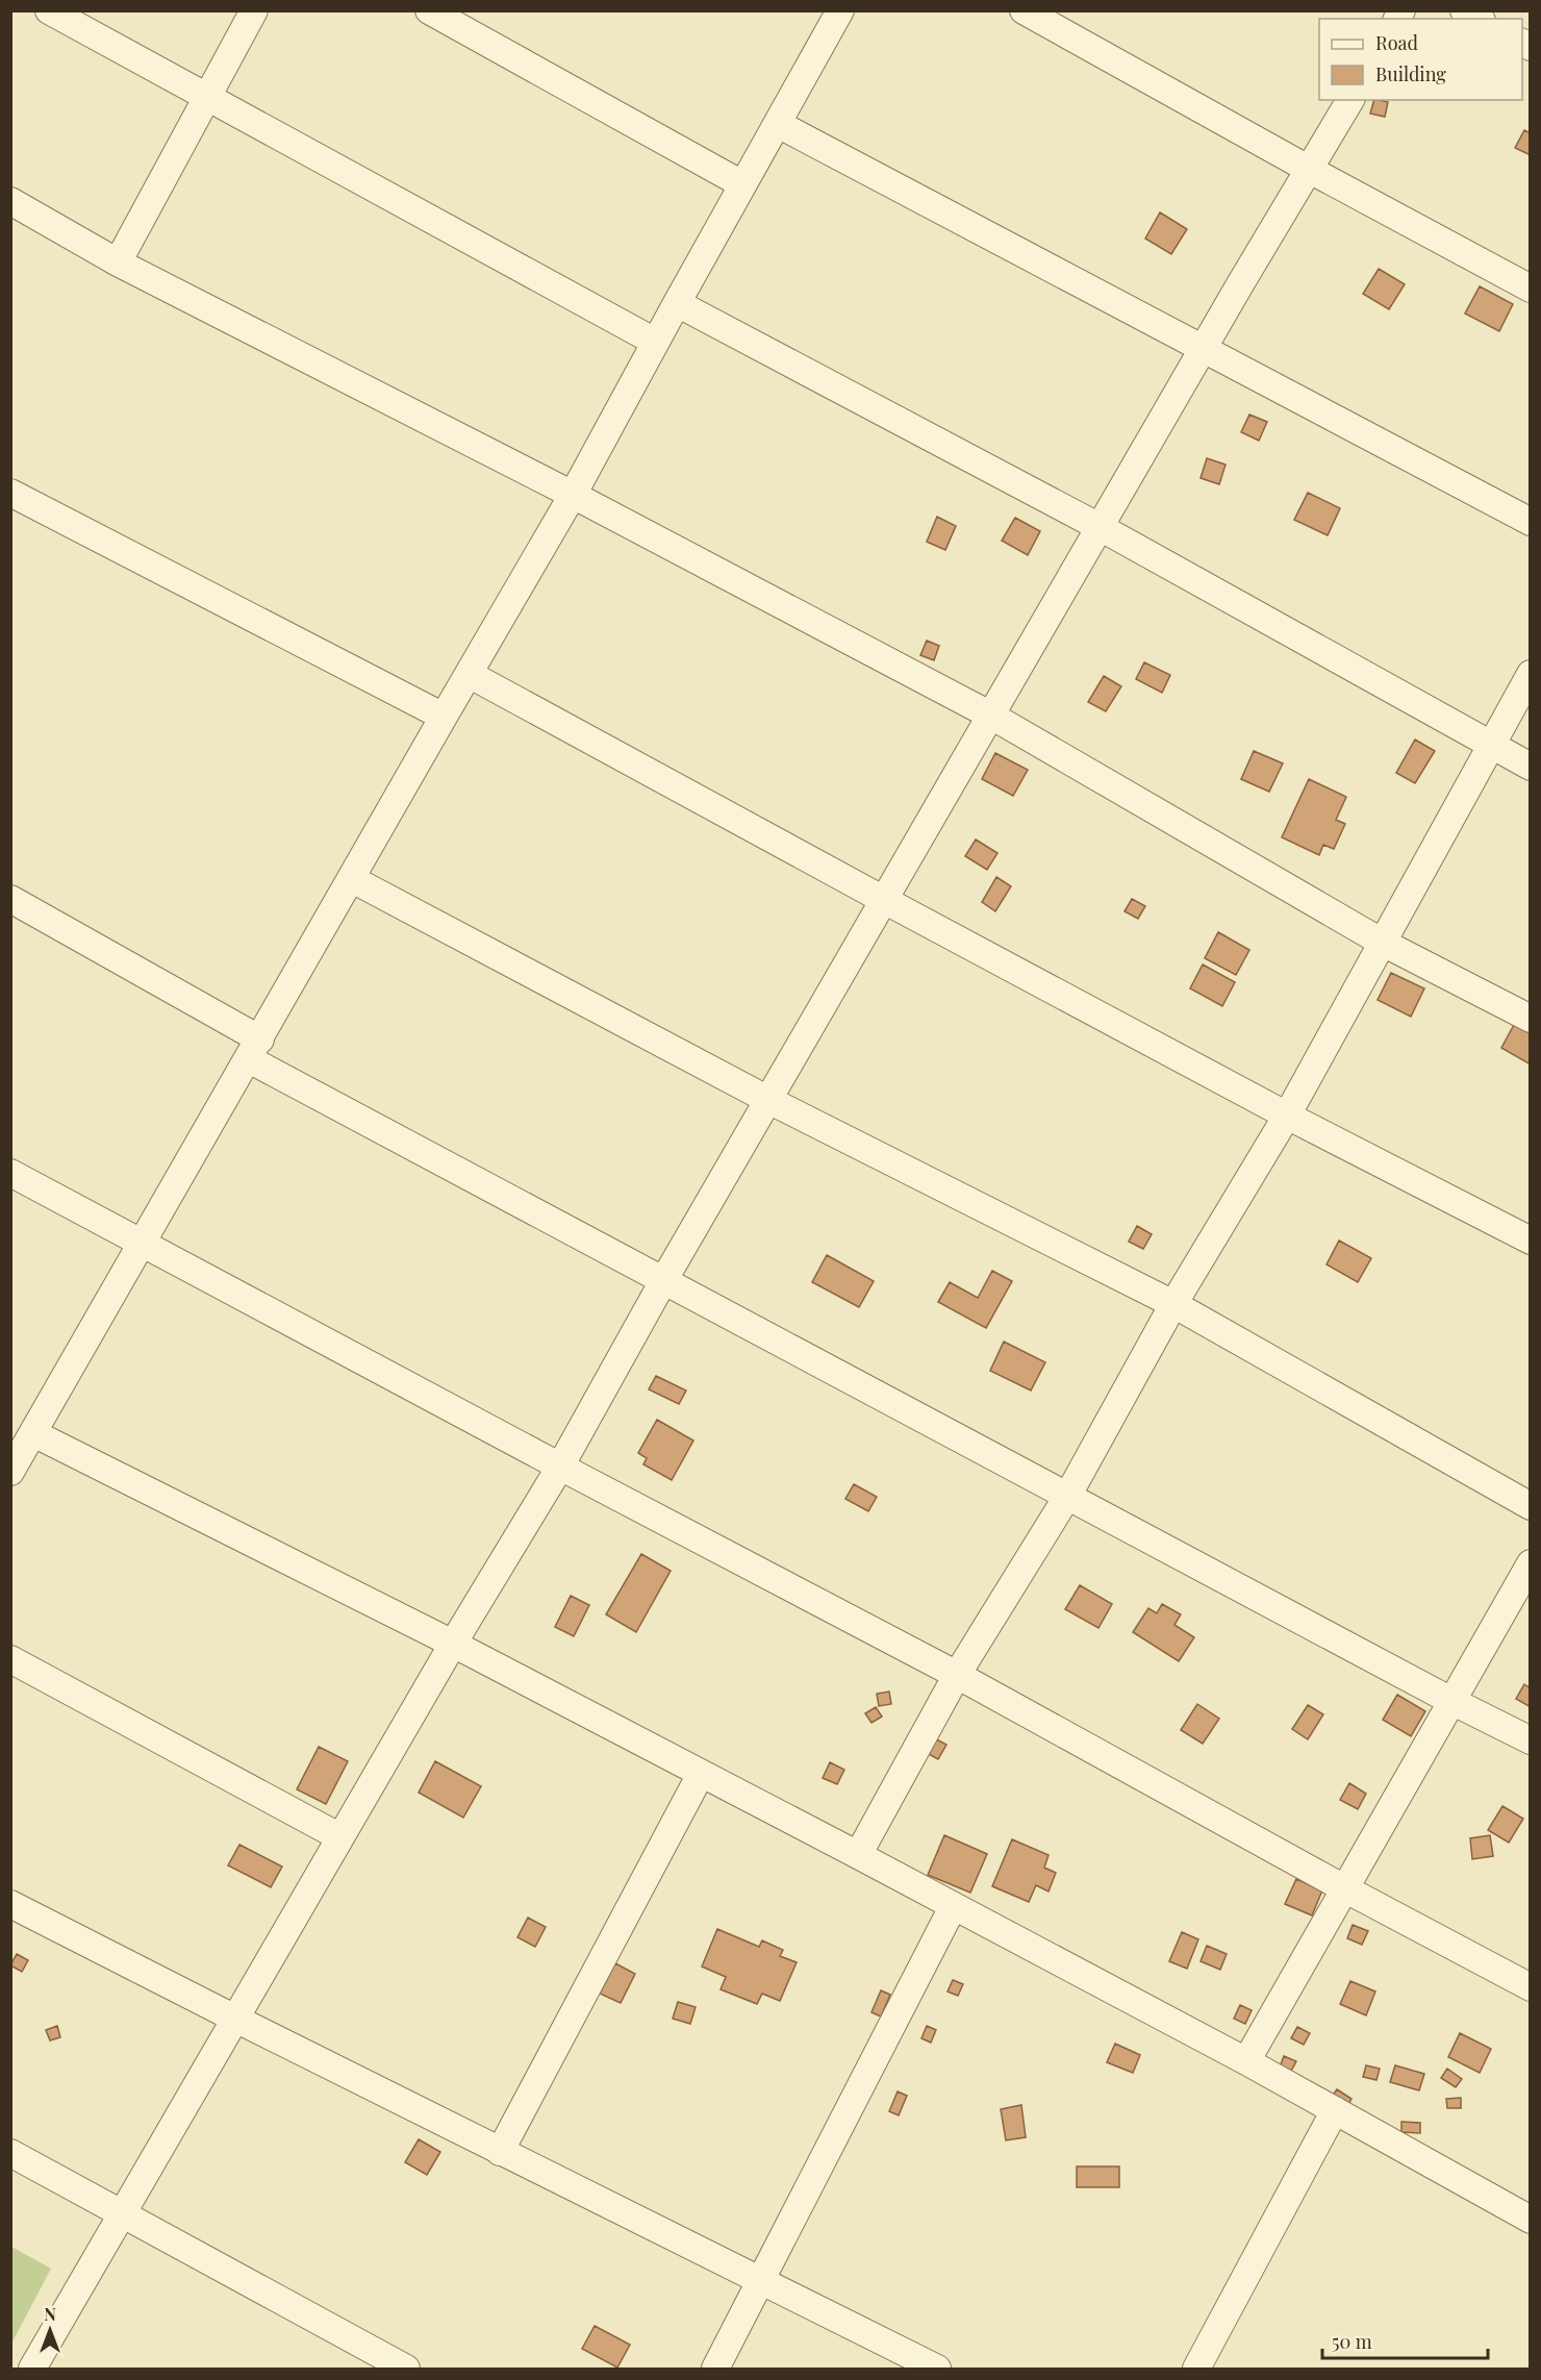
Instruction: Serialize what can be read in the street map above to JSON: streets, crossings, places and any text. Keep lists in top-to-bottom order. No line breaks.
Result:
{"legend":["Road","Building"],"scale_bar":"50 m","north":"top"}
